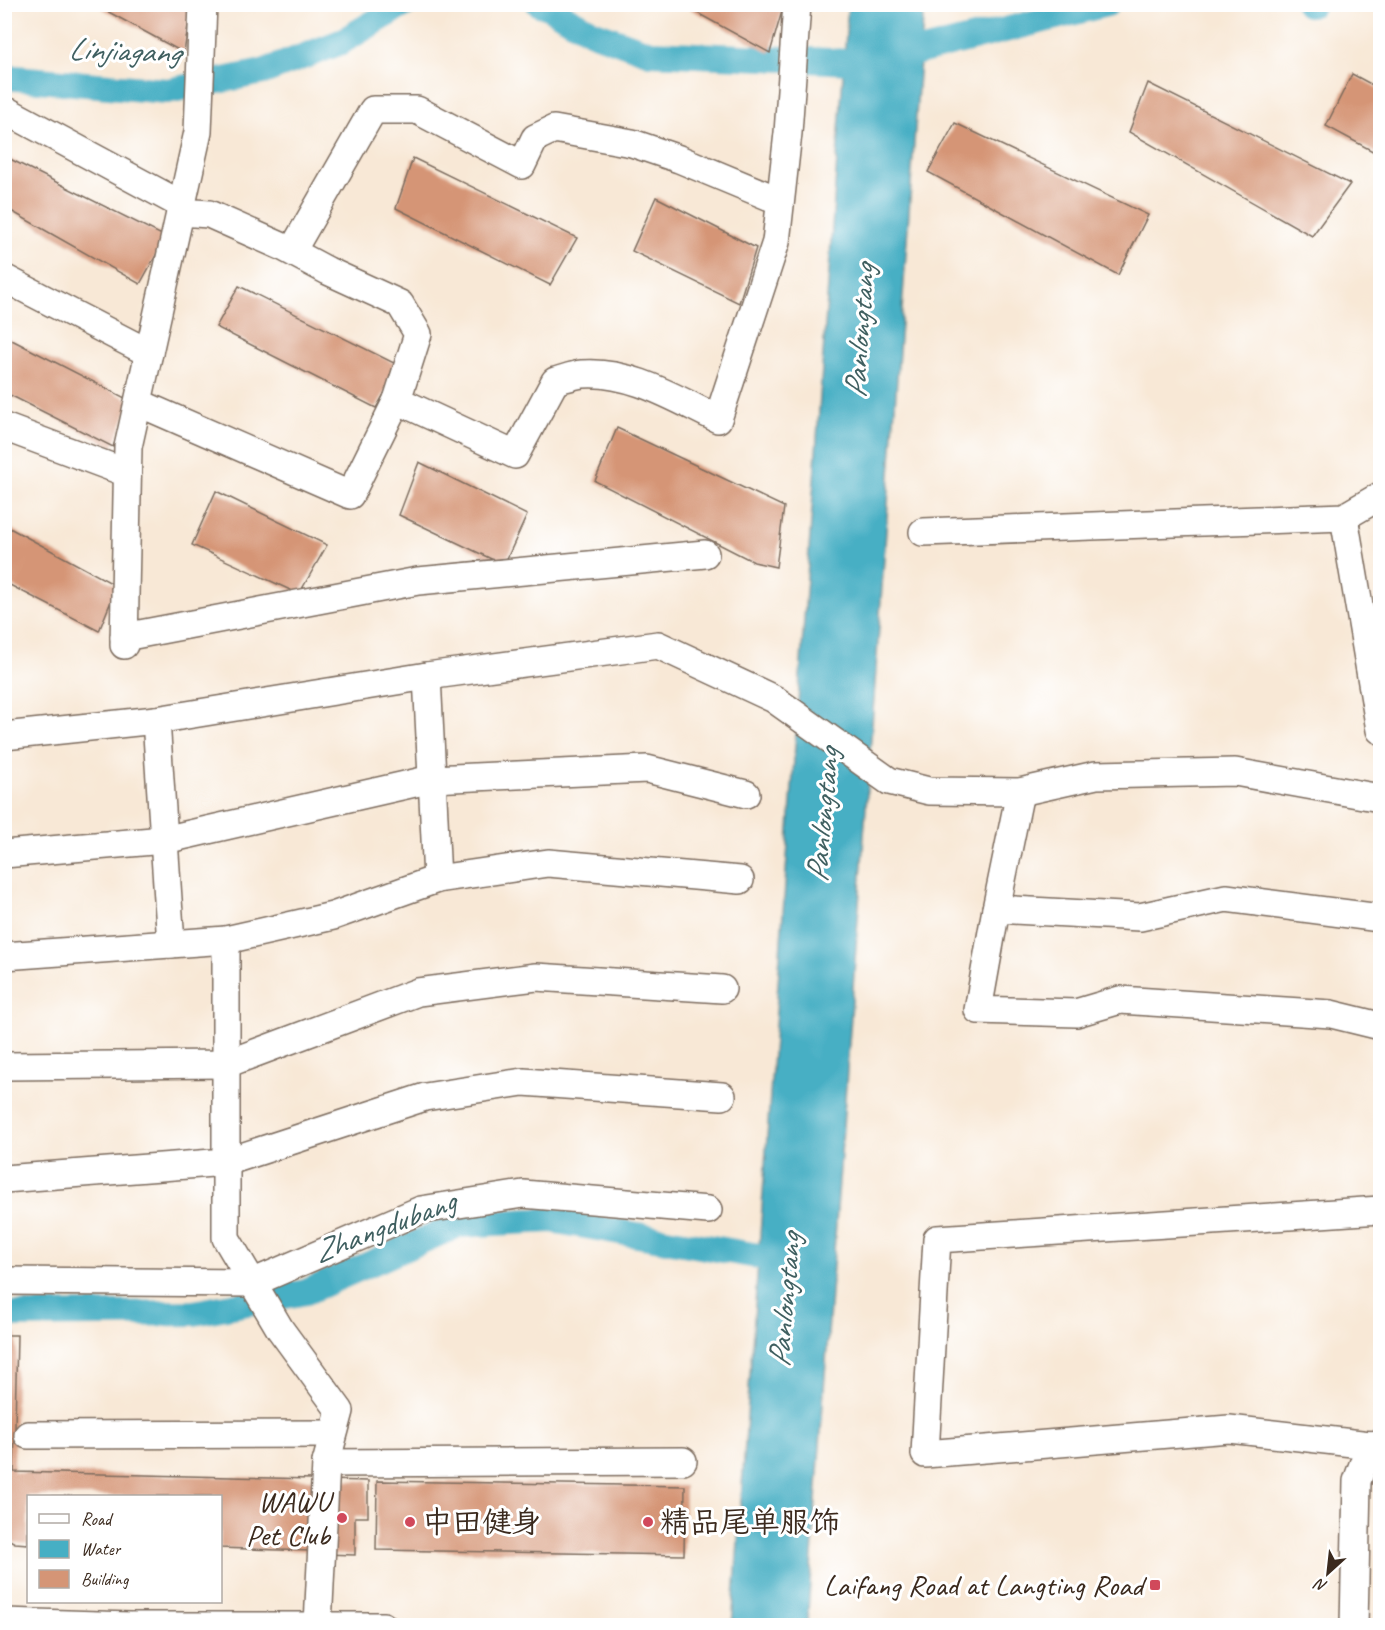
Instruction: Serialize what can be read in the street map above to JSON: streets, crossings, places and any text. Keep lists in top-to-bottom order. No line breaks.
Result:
{"water":["Linjiagang","Panlongtang","Zhangdubang"],"places":{"other":["WAWU Pet Club","中田健身","精品尾单服饰"],"transit":["Laifang Road at Langting Road"]},"legend":["Road","Water","Building"],"north":"bottom left"}
